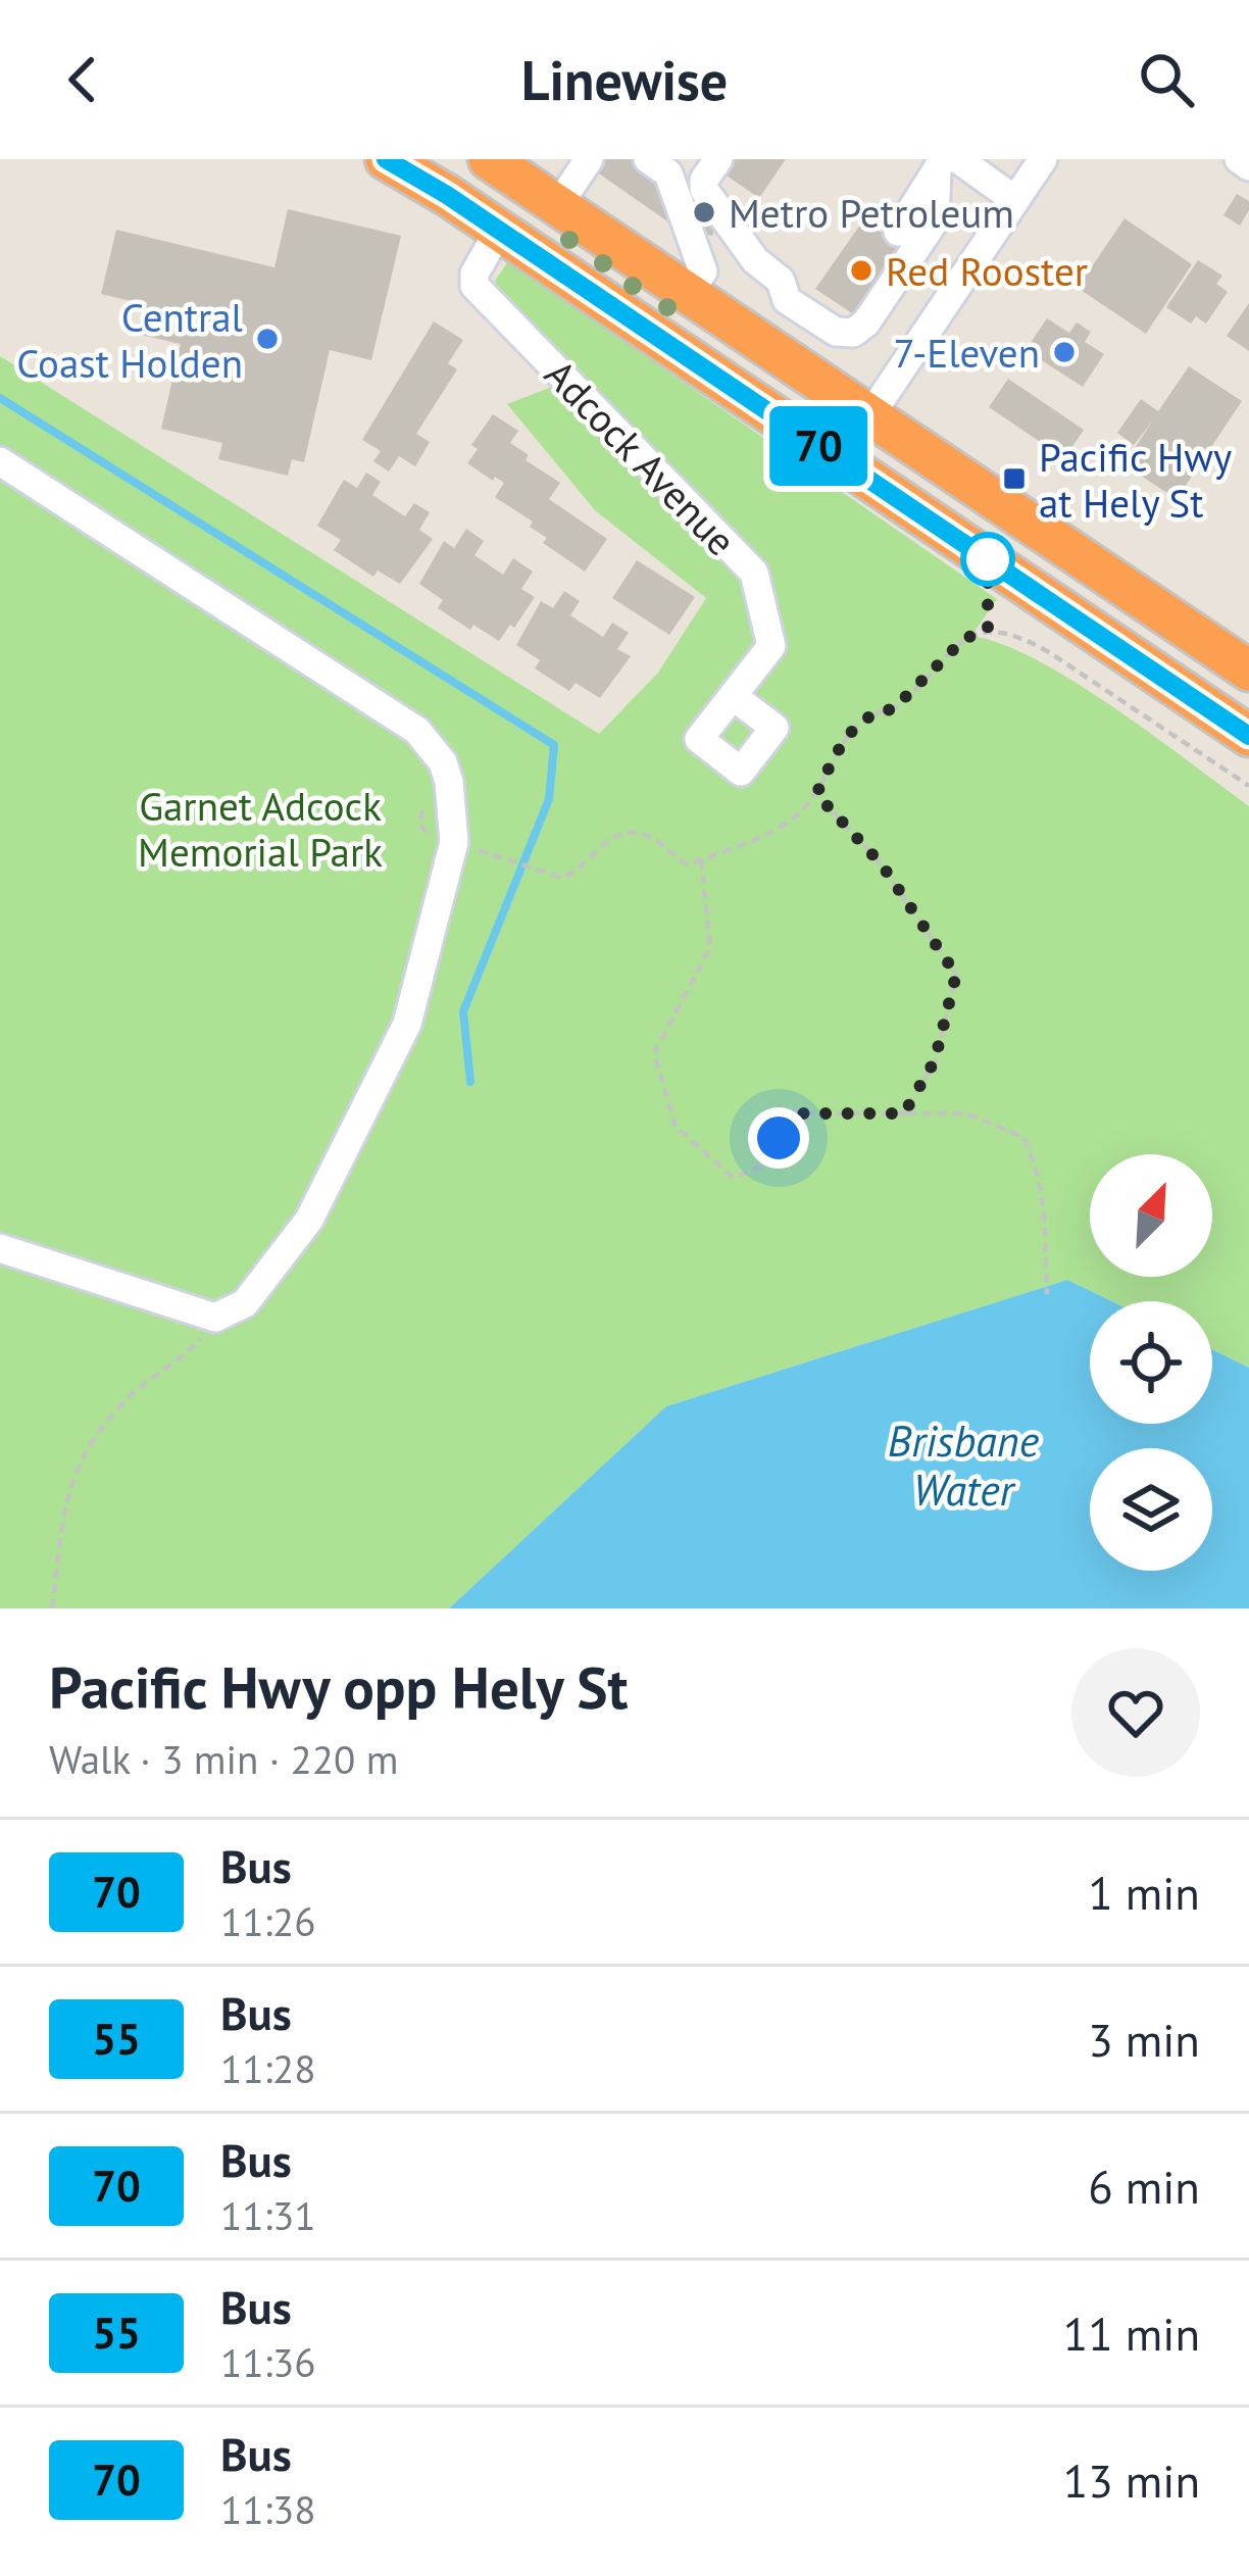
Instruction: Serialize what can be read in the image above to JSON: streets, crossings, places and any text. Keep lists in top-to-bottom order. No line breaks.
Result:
{"streets":{"street":["Adcock Avenue"]},"water":["Brisbane Water"],"parks":["Garnet Adcock Memorial Park"],"places":{"other":["Metro Petroleum","Red Rooster","Central Coast Holden","7-Eleven"],"transit":["Pacific Hwy at Hely St"]},"lines":["bus line 70"],"north":"top right","page":{"header":"Linewise","on_map":"70","heading":["Pacific Hwy opp Hely St","Walk · 3 min · 220 m"],"list":[{"mark":"70","name":"Bus","note":"11:26","value":"1 min"},{"mark":"55","name":"Bus","note":"11:28","value":"3 min"},{"mark":"70","name":"Bus","note":"11:31","value":"6 min"},{"mark":"55","name":"Bus","note":"11:36","value":"11 min"},{"mark":"70","name":"Bus","note":"11:38","value":"13 min"}]}}
